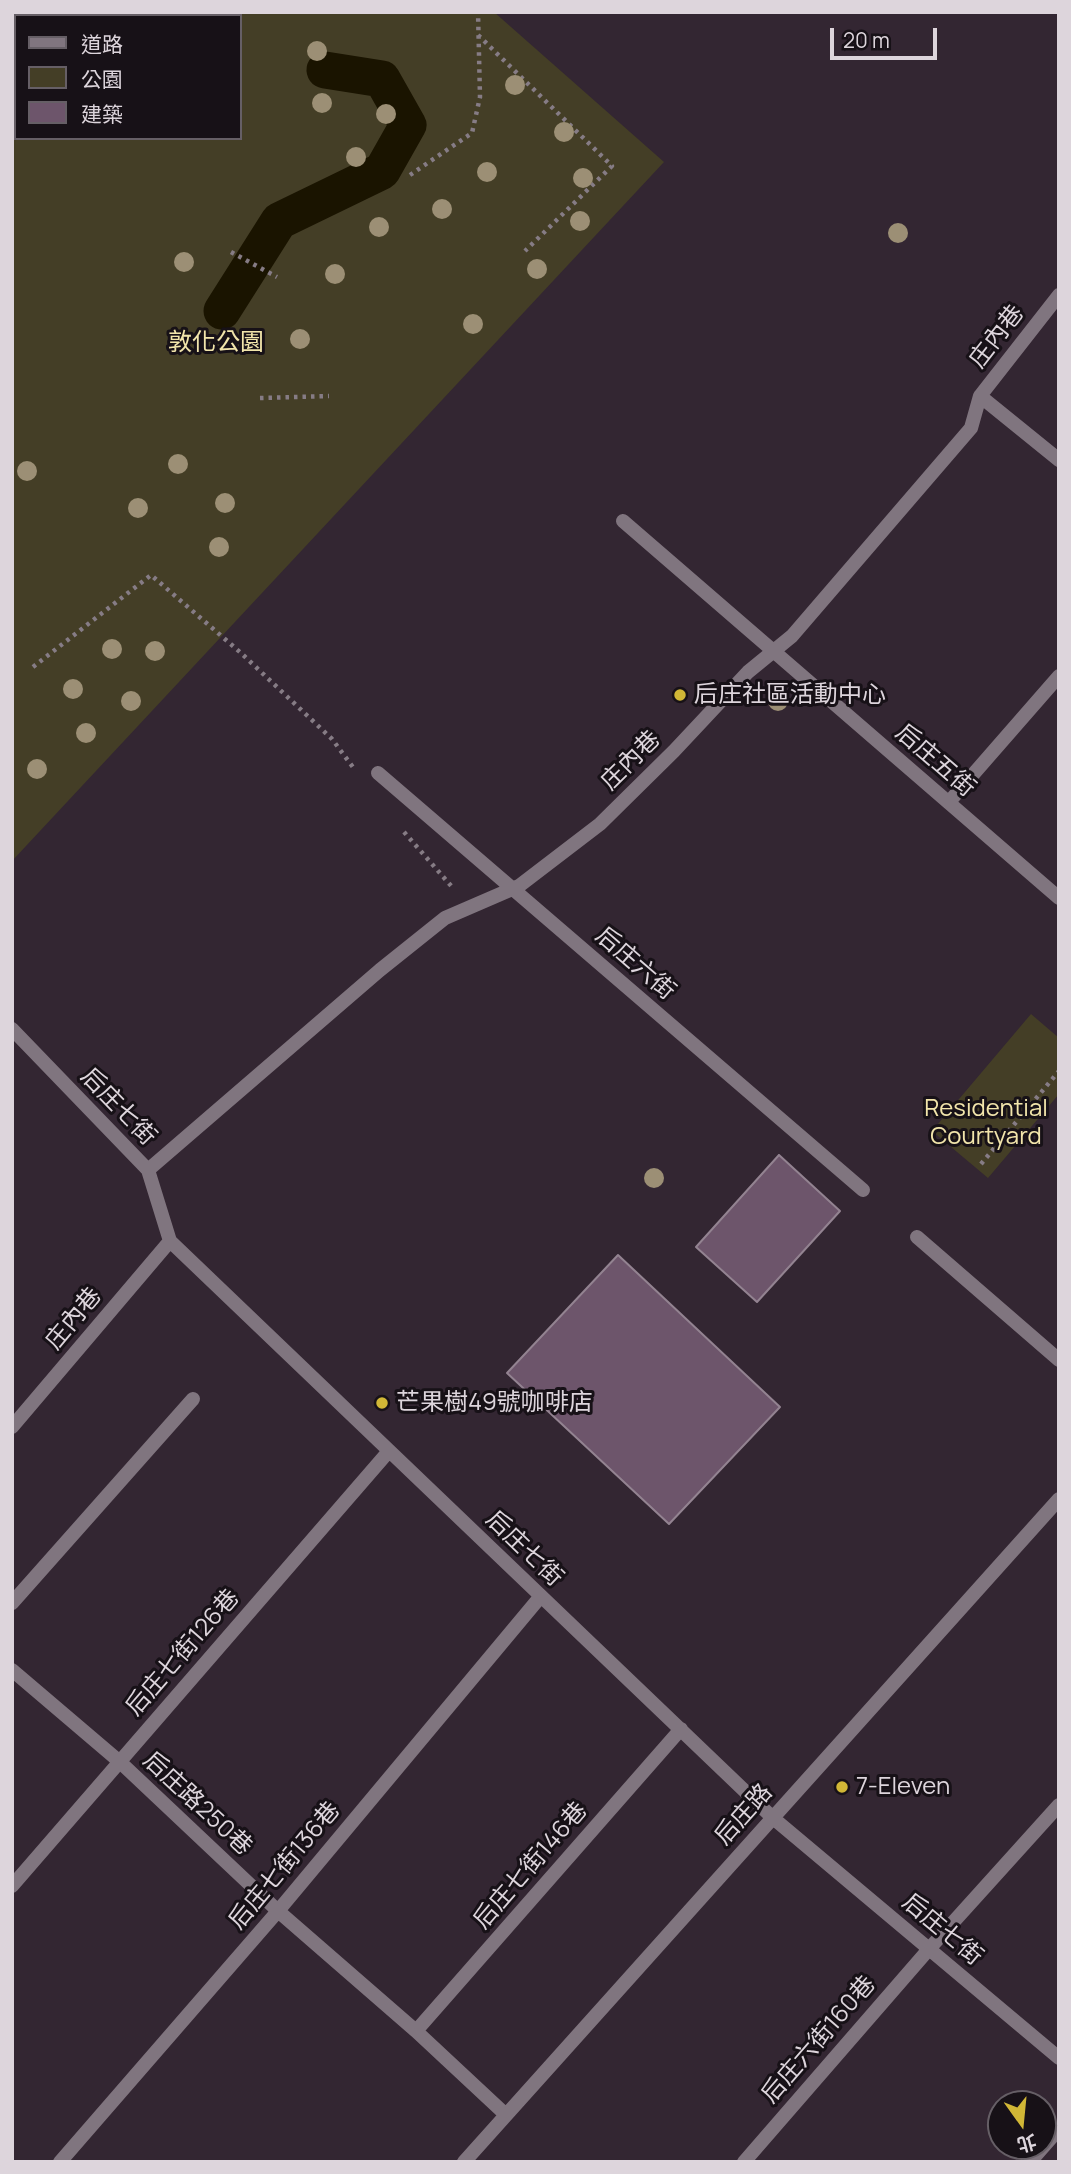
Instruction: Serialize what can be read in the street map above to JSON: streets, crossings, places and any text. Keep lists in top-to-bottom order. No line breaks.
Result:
{"streets":{"street":["庄內巷","后庄五街","后庄六街","后庄七街","后庄七街126巷","后庄路250巷","后庄路","后庄七街136巷","后庄七街146巷","后庄六街160巷"]},"crossings":[["庄內巷","后庄五街"],["庄內巷","后庄六街"],["庄內巷","后庄七街"],["后庄七街","后庄七街126巷"],["后庄七街","后庄路"],["后庄七街","后庄七街136巷"],["后庄七街","后庄七街146巷"],["后庄七街","后庄六街160巷"],["后庄七街126巷","后庄路250巷"],["后庄路250巷","后庄路"],["后庄路250巷","后庄七街136巷"],["后庄路250巷","后庄七街146巷"]],"parks":["敦化公園","Residential Courtyard"],"places":["后庄社區活動中心","芒果樹49號咖啡店","7-Eleven"],"legend":["道路","公園","建築"],"scale_bar":"20 m","north":"bottom"}
